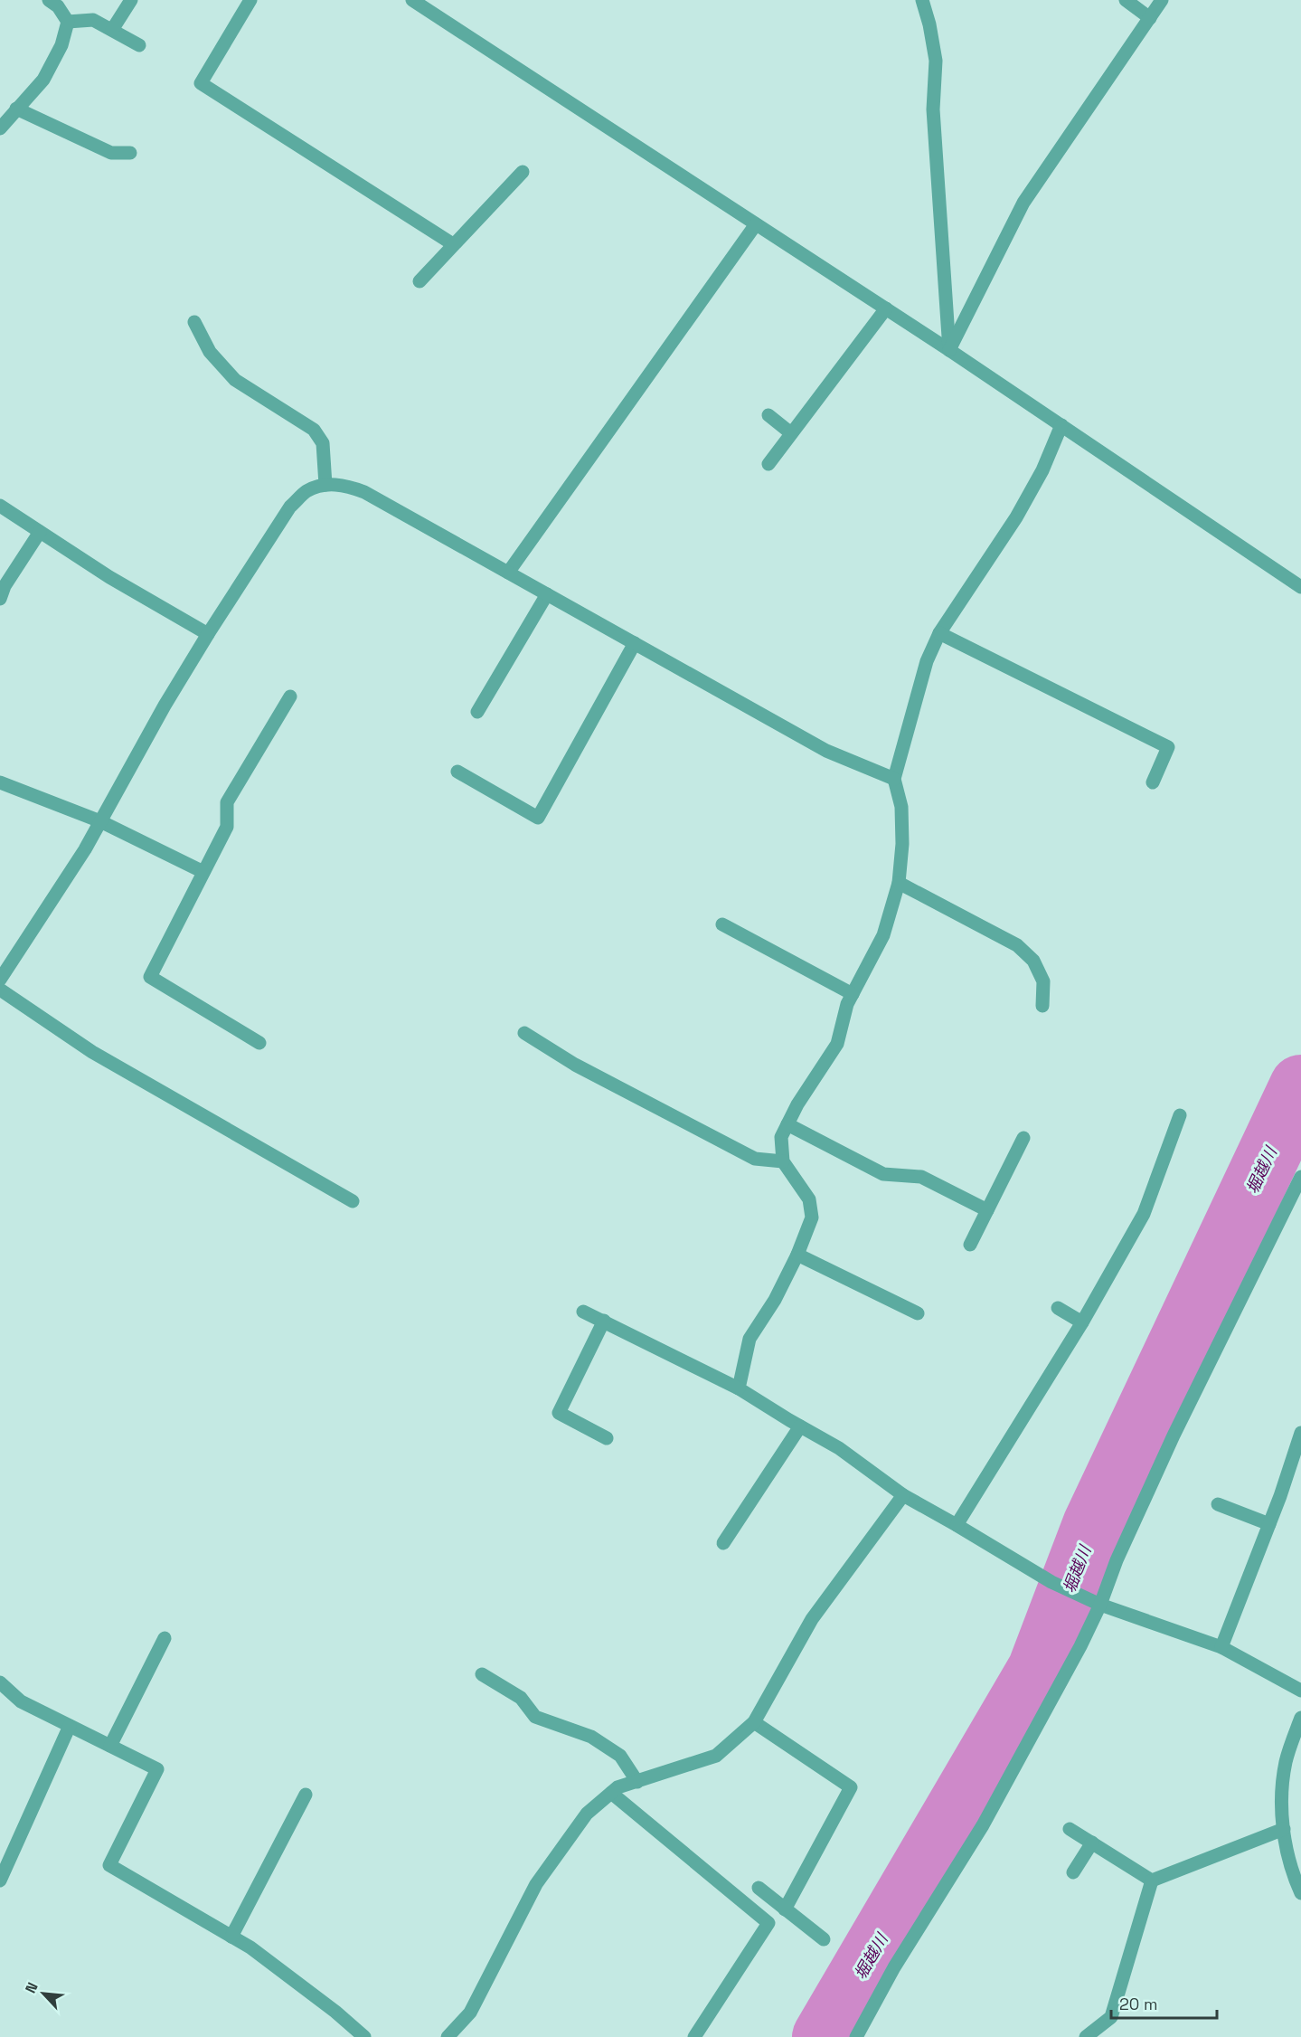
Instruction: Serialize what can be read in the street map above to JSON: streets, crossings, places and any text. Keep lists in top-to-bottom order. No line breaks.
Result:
{"water":["堀越川"],"scale_bar":"20 m","north":"top left"}
